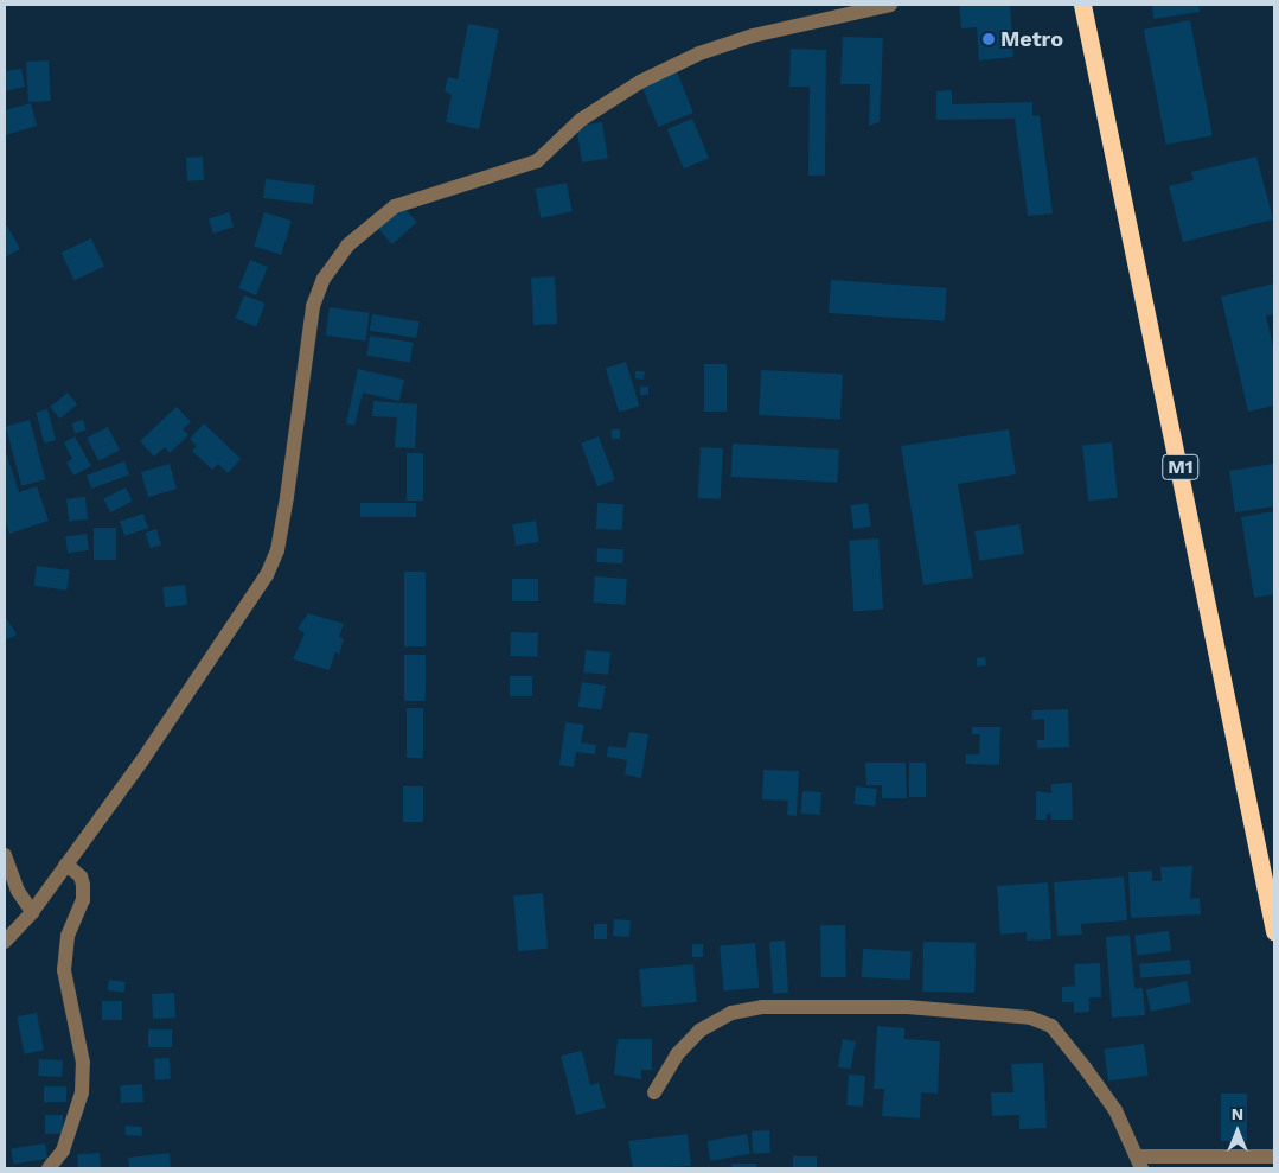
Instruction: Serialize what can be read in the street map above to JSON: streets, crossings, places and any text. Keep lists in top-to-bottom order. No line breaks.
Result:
{"streets":{"highway":["M1"]},"places":["Metro"],"north":"top"}
